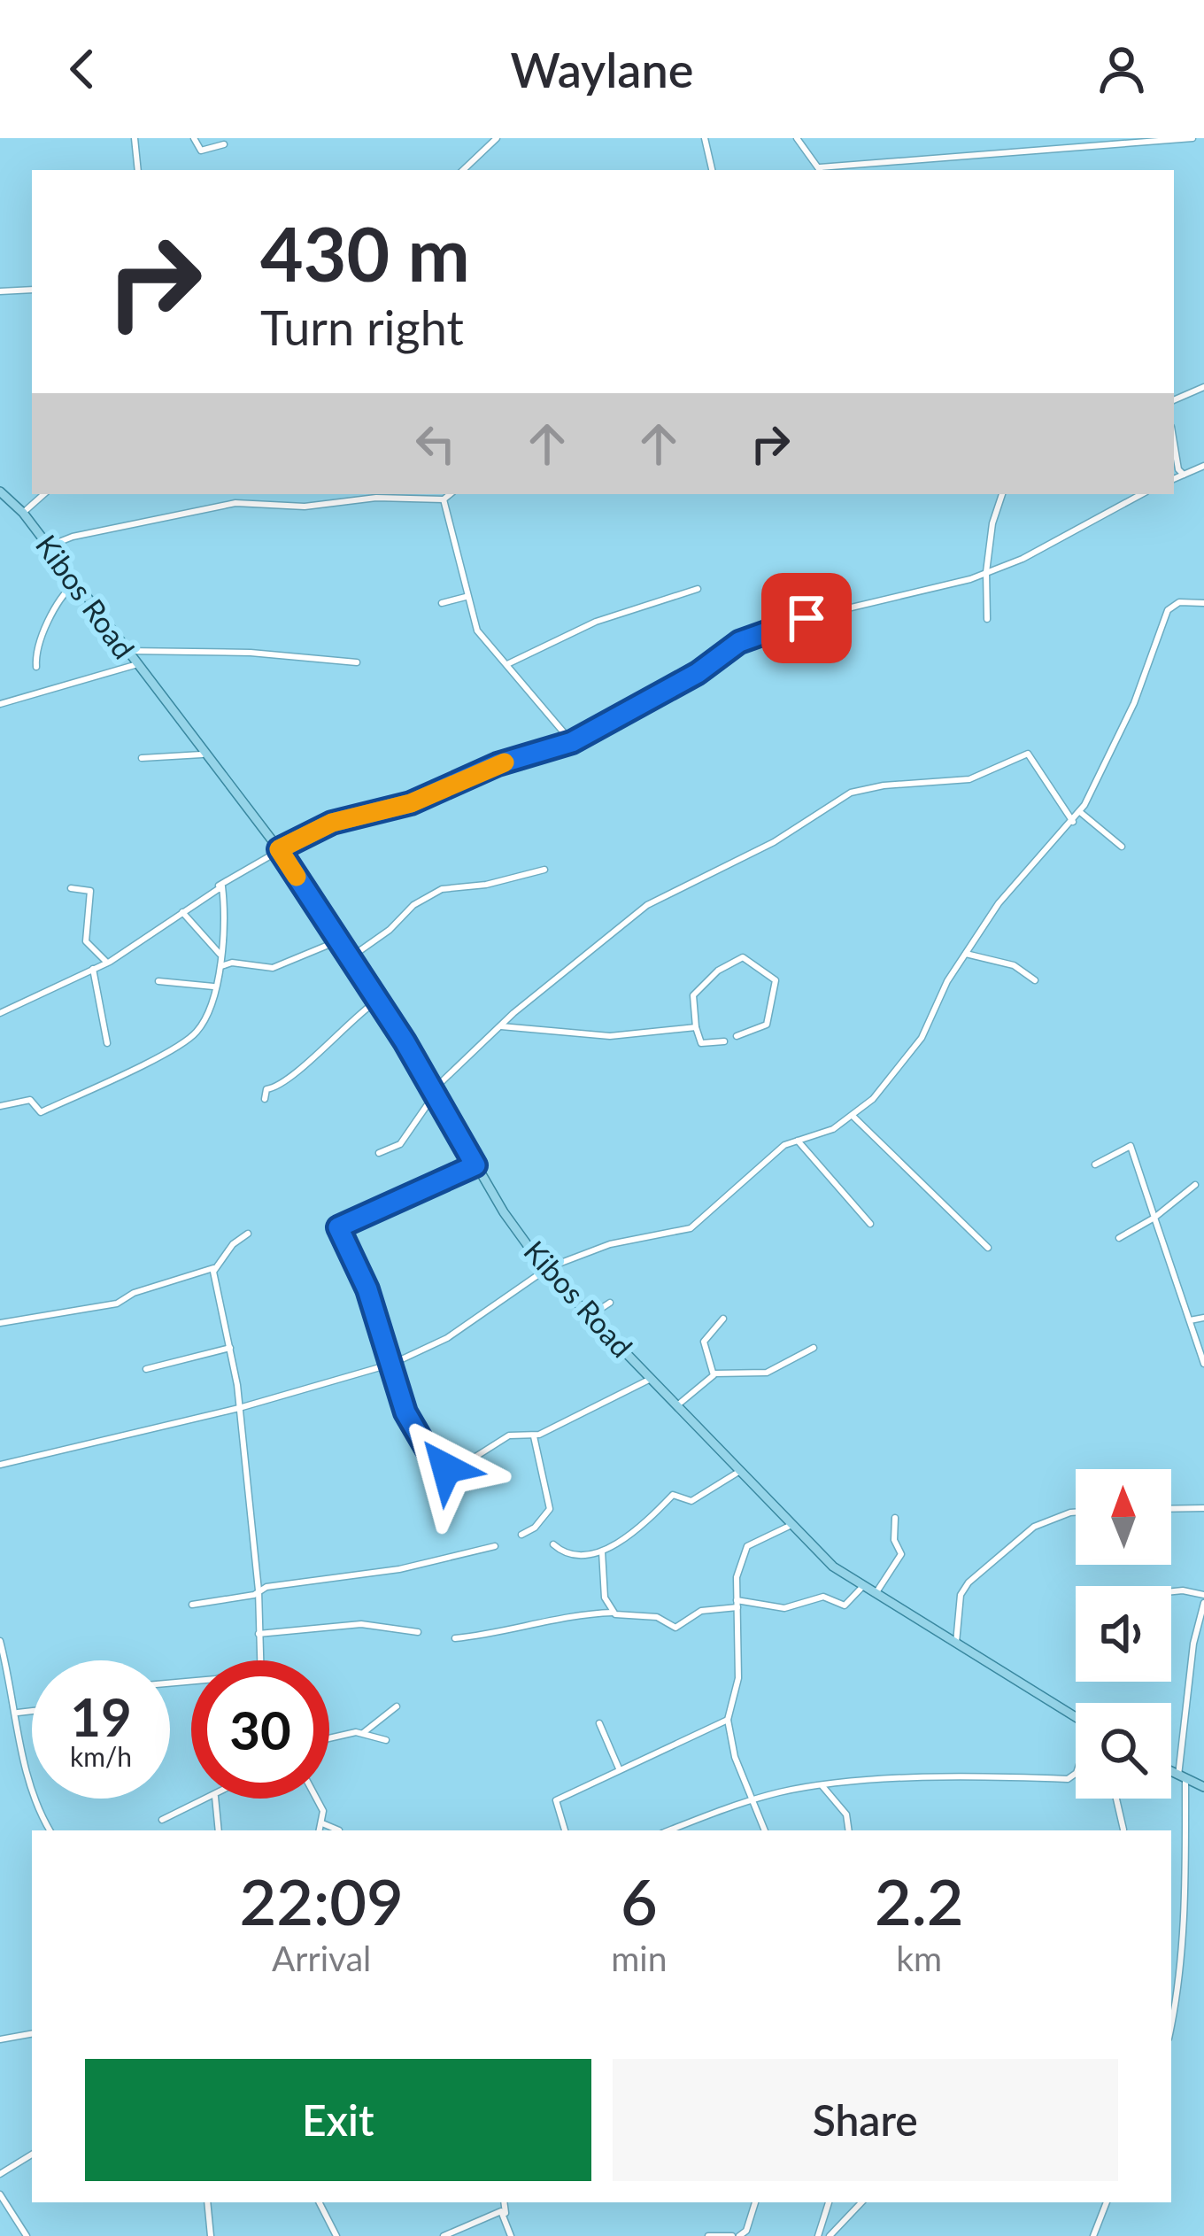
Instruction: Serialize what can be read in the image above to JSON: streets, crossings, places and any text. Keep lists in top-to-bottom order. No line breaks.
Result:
{"streets":{"main road":["Kibos Road"]},"north":"top","page":{"header":"Waylane","turn":["430 m","Turn right"],"speed":"19 km/h","limit":"30","eta":["22:09","Arrival","6","min","2.2","km"],"buttons":["Exit","Share"]}}
